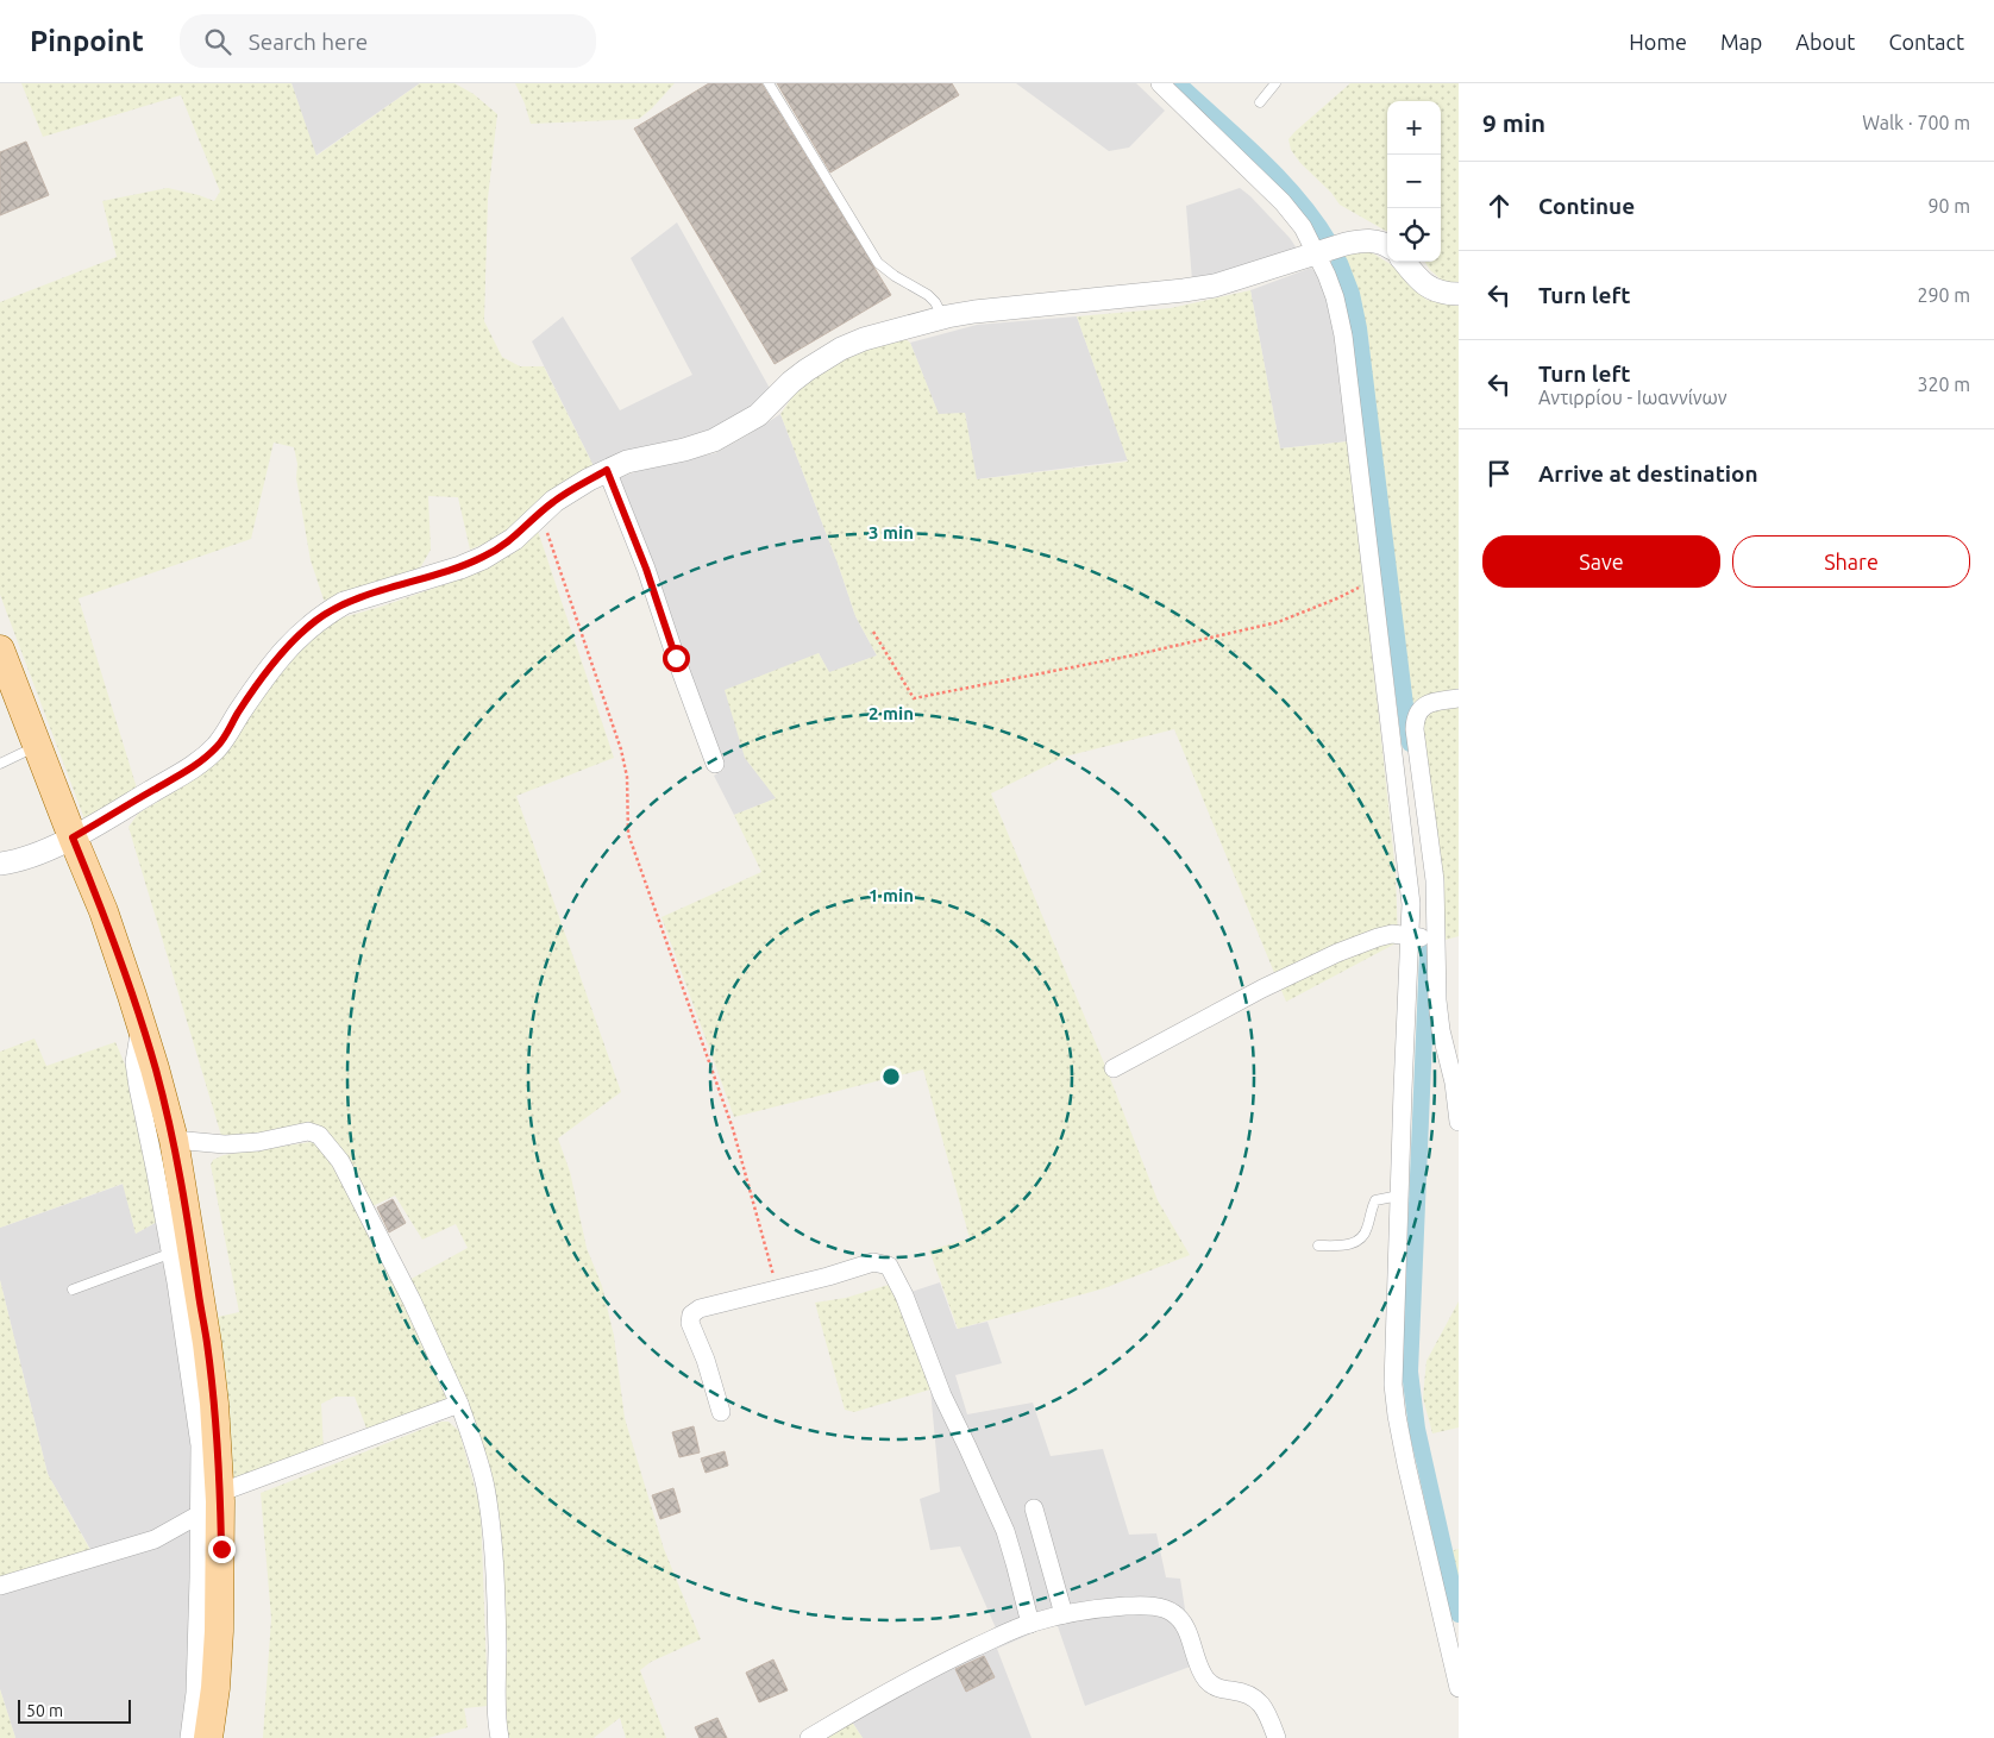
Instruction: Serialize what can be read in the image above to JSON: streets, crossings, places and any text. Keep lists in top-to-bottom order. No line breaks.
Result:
{"scale_bar":"50 m","page":{"header":"Pinpoint","search":"Search here","nav":["Home","Map","About","Contact"],"heading":["9 min","Walk · 700 m"],"map_buttons":["+","−"],"list":[["Continue","90 m"],["Turn left","290 m"],["Turn left","Αντιρρίου - Ιωαννίνων","320 m"],"Arrive at destination"],"buttons":["Save","Share"],"scale":"50 m"},"rings":["3 min","2 min","1 min"]}
